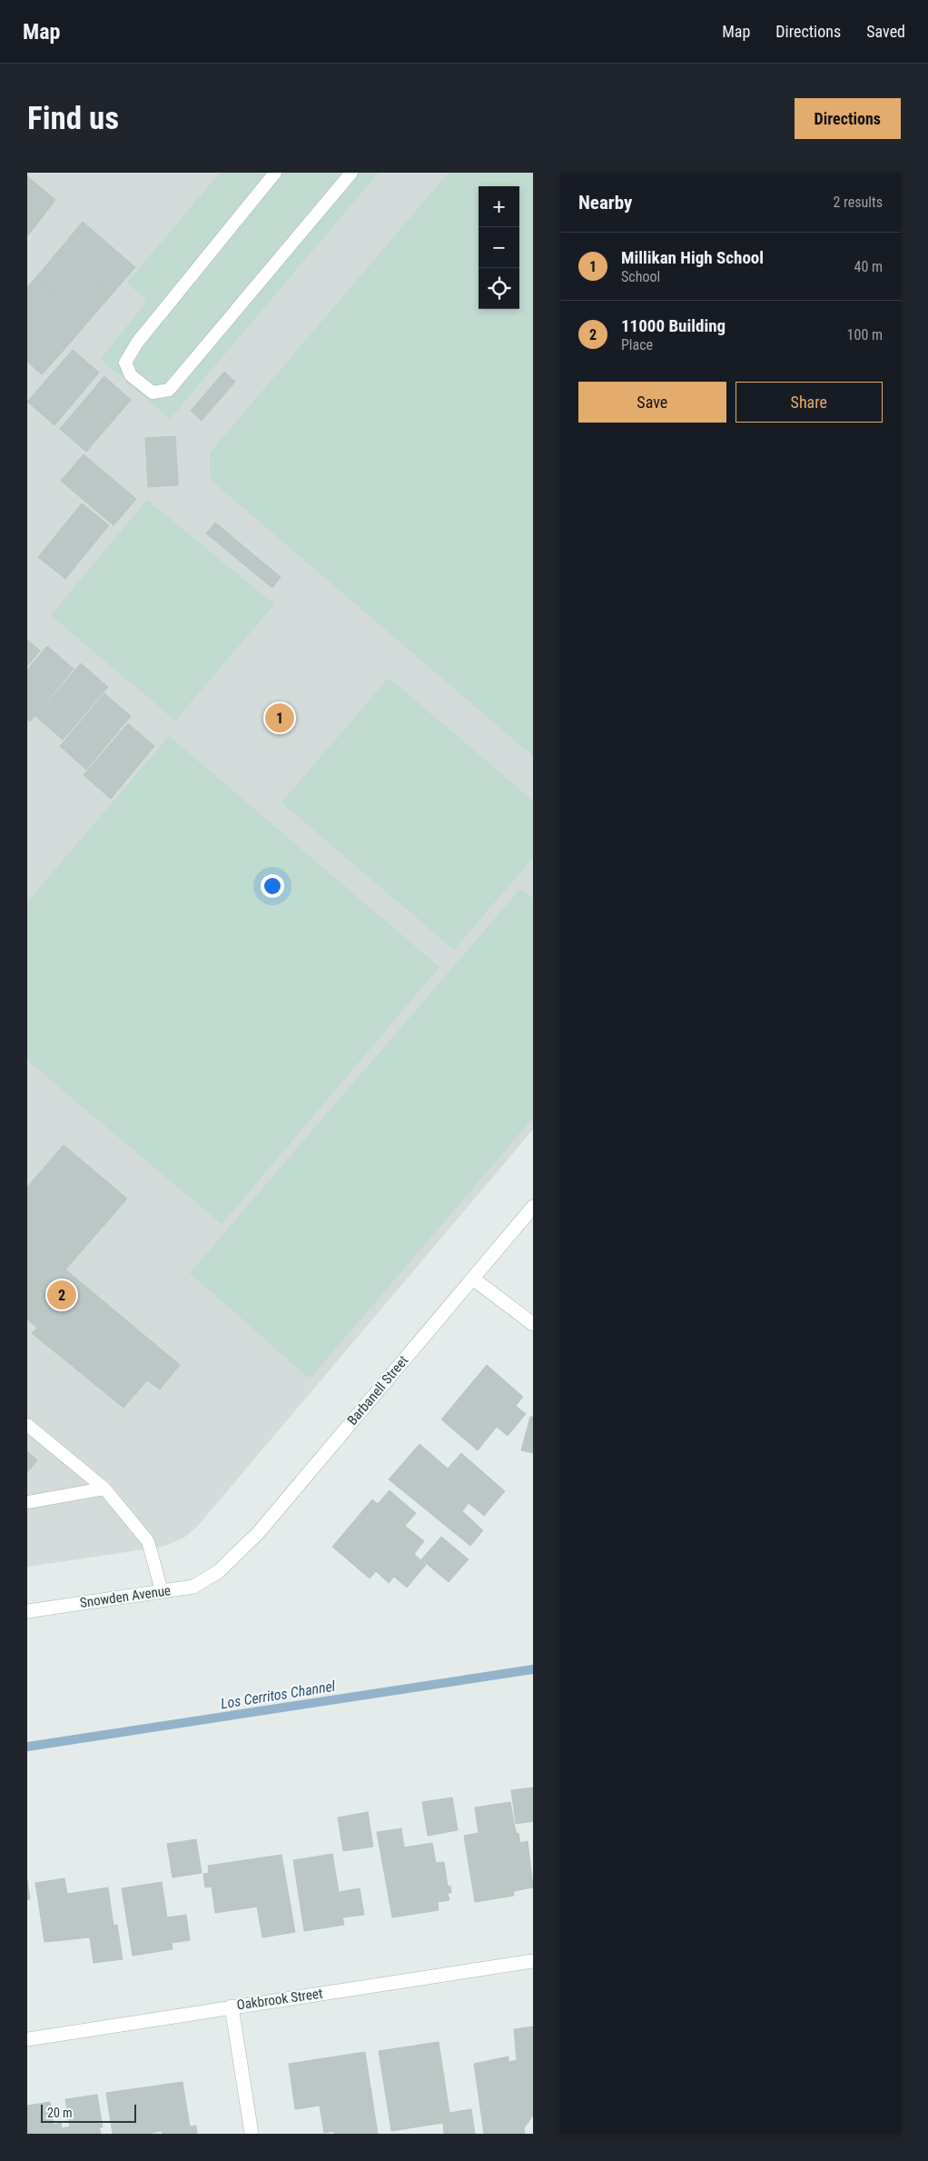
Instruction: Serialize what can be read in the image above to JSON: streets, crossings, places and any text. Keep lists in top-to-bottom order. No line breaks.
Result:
{"streets":{"street":["Barbanell Street","Snowden Avenue","Oakbrook Street"]},"crossings":[["Barbanell Street","Snowden Avenue"]],"water":["Los Cerritos Channel"],"scale_bar":"20 m","page":{"header":"Map","nav":["Map","Directions","Saved"],"buttons":["Directions",["Save","Share"]],"title":"Find us","heading":["Nearby","2 results"],"map_buttons":["+","−"],"list":[{"mark":"1","name":"Millikan High School","note":"School","value":"40 m"},{"mark":"2","name":"11000 Building","note":"Place","value":"100 m"}],"pins":["1","2"],"scale":"20 m"}}
